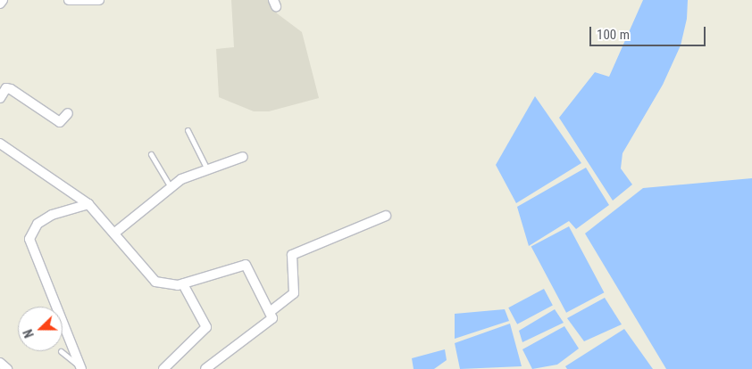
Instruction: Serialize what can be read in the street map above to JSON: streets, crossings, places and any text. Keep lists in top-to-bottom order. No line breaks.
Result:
{"scale_bar":"100 m","north":"left"}
